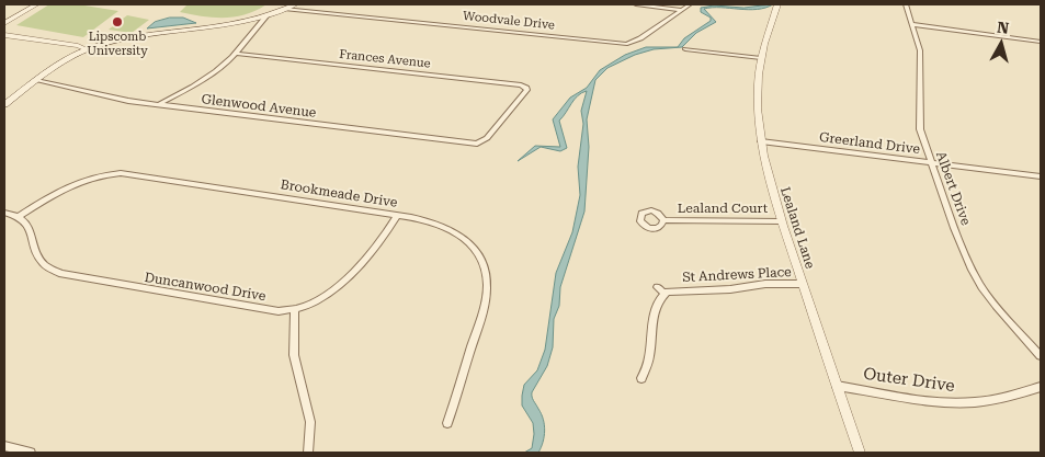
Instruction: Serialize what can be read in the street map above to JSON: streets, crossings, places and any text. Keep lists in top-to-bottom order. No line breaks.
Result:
{"streets":{"street":["Woodvale Drive","Frances Avenue","Glenwood Avenue","Greerland Drive","Albert Drive","Brookmeade Drive","Lealand Court","Lealand Lane","St Andrews Place","Duncanwood Drive","Outer Drive"]},"crossings":[["Frances Avenue","Glenwood Avenue"],["Greerland Drive","Albert Drive"],["Greerland Drive","Lealand Lane"],["Brookmeade Drive","Duncanwood Drive"],["Lealand Court","Lealand Lane"],["Lealand Lane","St Andrews Place"],["Lealand Lane","Outer Drive"]],"places":["Lipscomb University"],"north":"top"}
